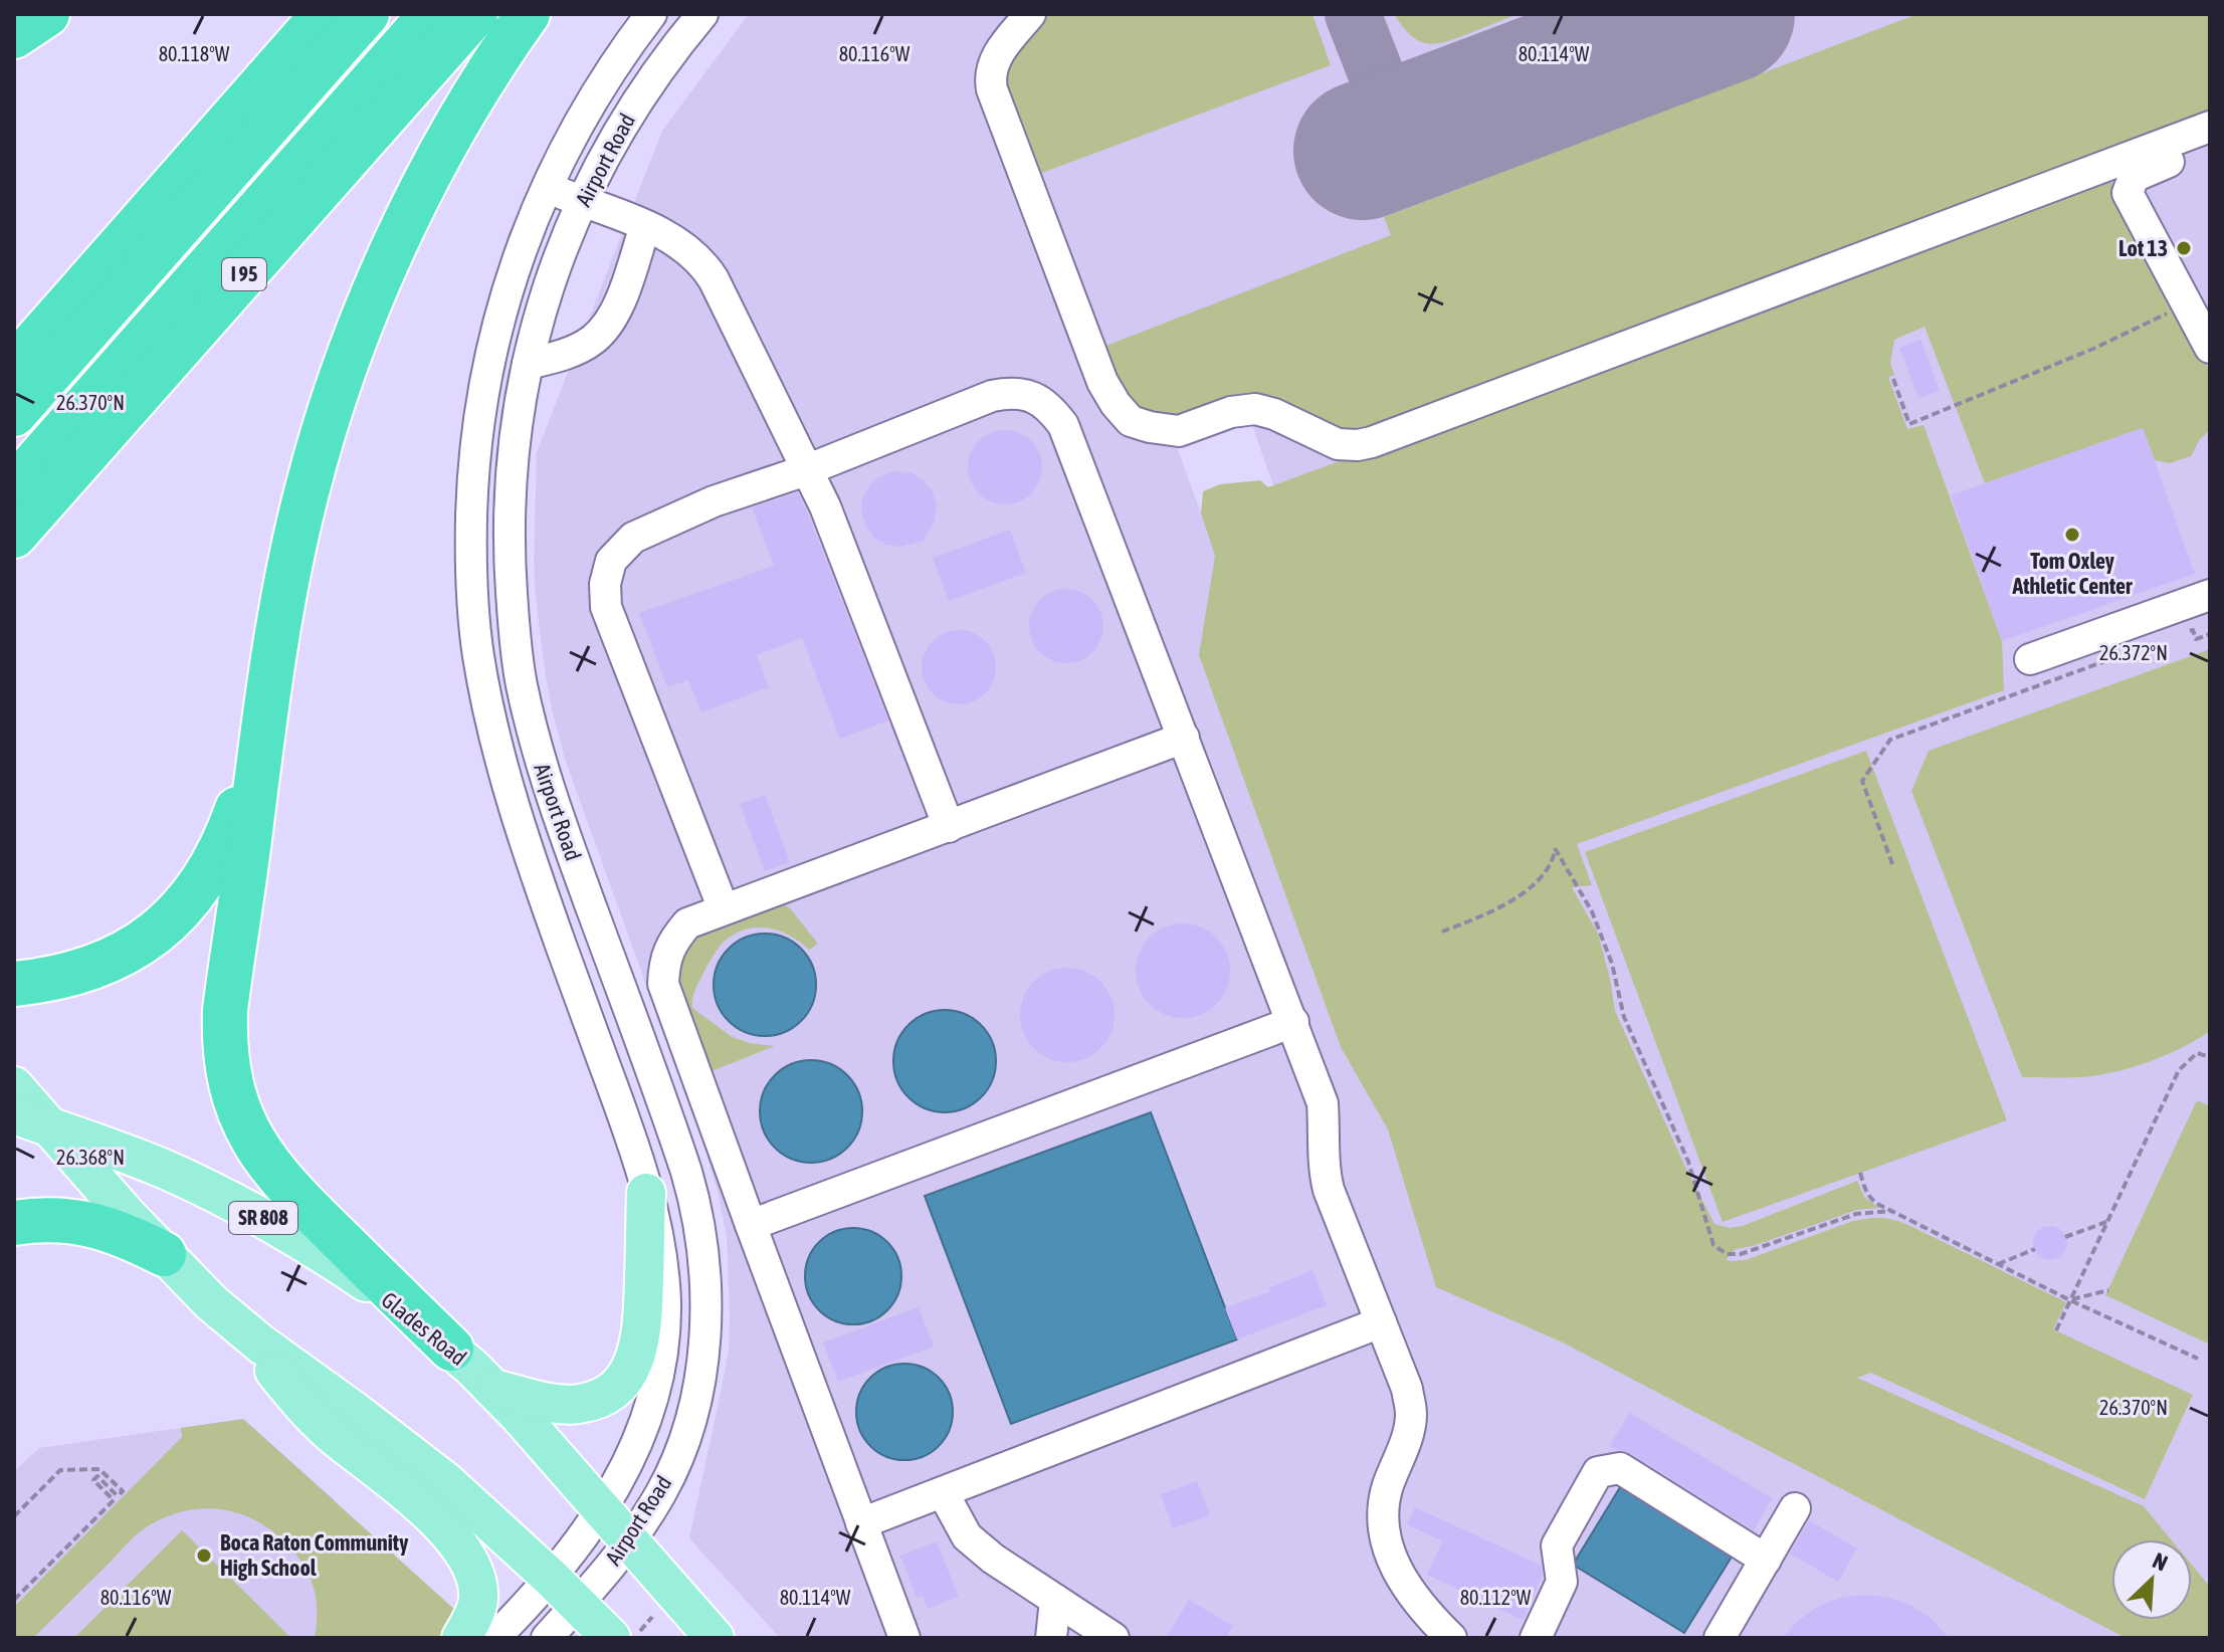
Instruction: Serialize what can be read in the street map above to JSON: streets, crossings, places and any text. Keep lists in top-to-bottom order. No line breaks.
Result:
{"streets":{"highway":["I 95"],"main road":["SR 808","Glades Road"],"street":["Airport Road"]},"crossings":[["Airport Road","Glades Road"]],"places":["Lot 13","Tom Oxley Athletic Center","Boca Raton Community High School"],"north":"top right","coordinates":["80.118°W","80.116°W","80.114°W","26.370°N","26.372°N","26.368°N","80.112°W"]}
